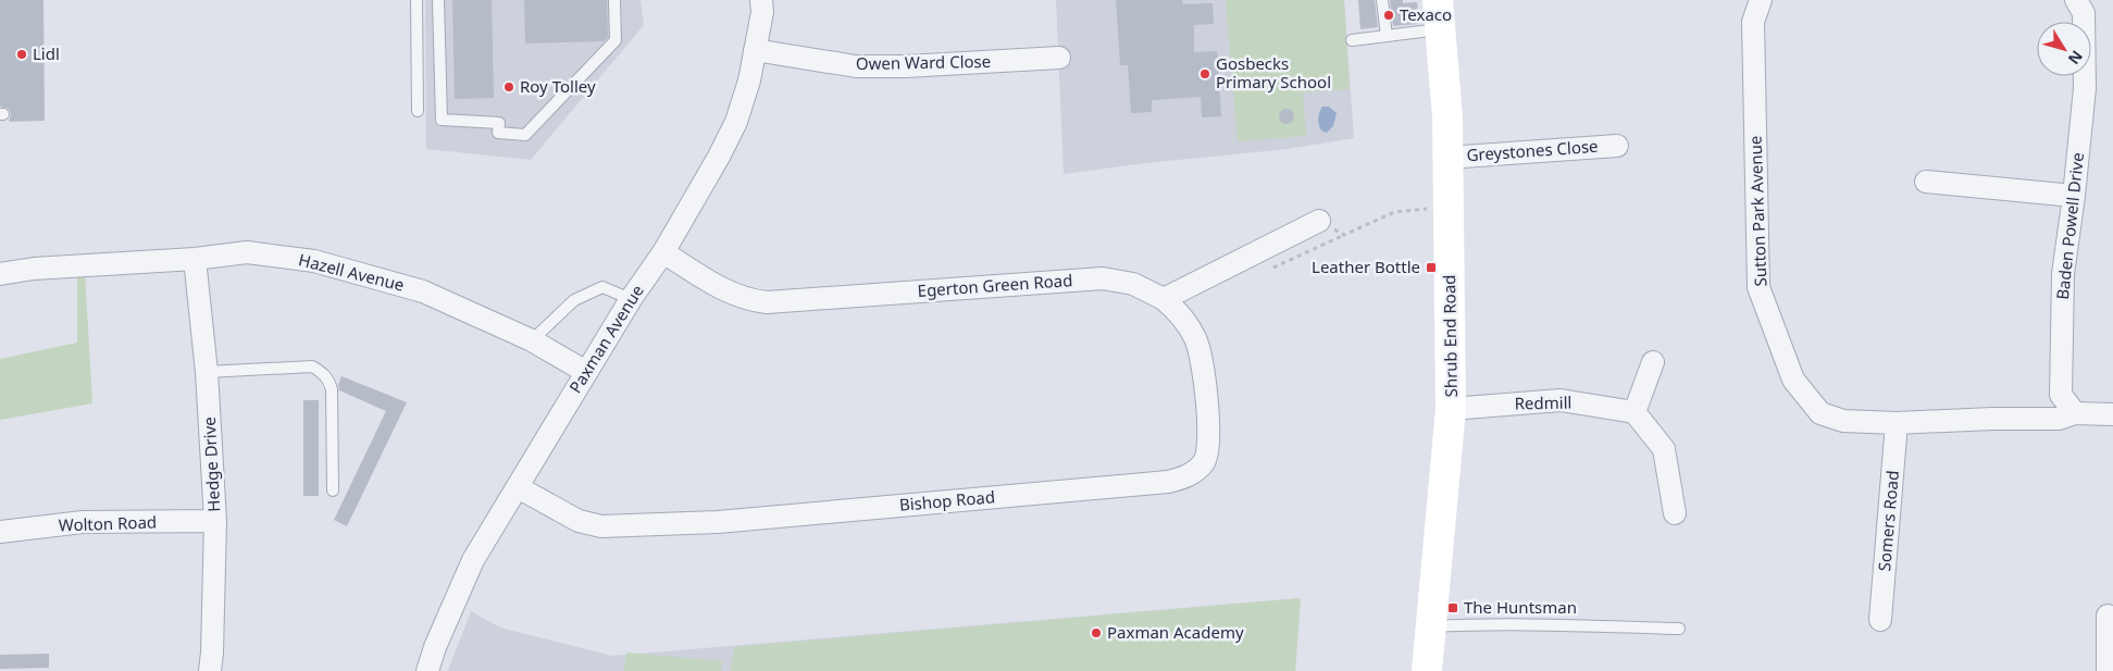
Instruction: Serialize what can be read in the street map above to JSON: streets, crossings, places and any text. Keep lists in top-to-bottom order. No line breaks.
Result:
{"streets":{"main road":["Shrub End Road"],"street":["Owen Ward Close","Greystones Close","Sutton Park Avenue","Baden Powell Drive","Hazell Avenue","Egerton Green Road","Paxman Avenue","Redmill","Hedge Drive","Bishop Road","Somers Road","Wolton Road"]},"crossings":[["Owen Ward Close","Paxman Avenue"],["Greystones Close","Shrub End Road"],["Sutton Park Avenue","Baden Powell Drive"],["Sutton Park Avenue","Somers Road"],["Hazell Avenue","Paxman Avenue"],["Hazell Avenue","Hedge Drive"],["Egerton Green Road","Paxman Avenue"],["Egerton Green Road","Bishop Road"],["Shrub End Road","Redmill"],["Paxman Avenue","Bishop Road"],["Hedge Drive","Wolton Road"]],"places":{"other":["Texaco","Lidl","Gosbecks Primary School","Roy Tolley","Paxman Academy"],"transit":["Leather Bottle","The Huntsman"]},"north":"bottom right"}
